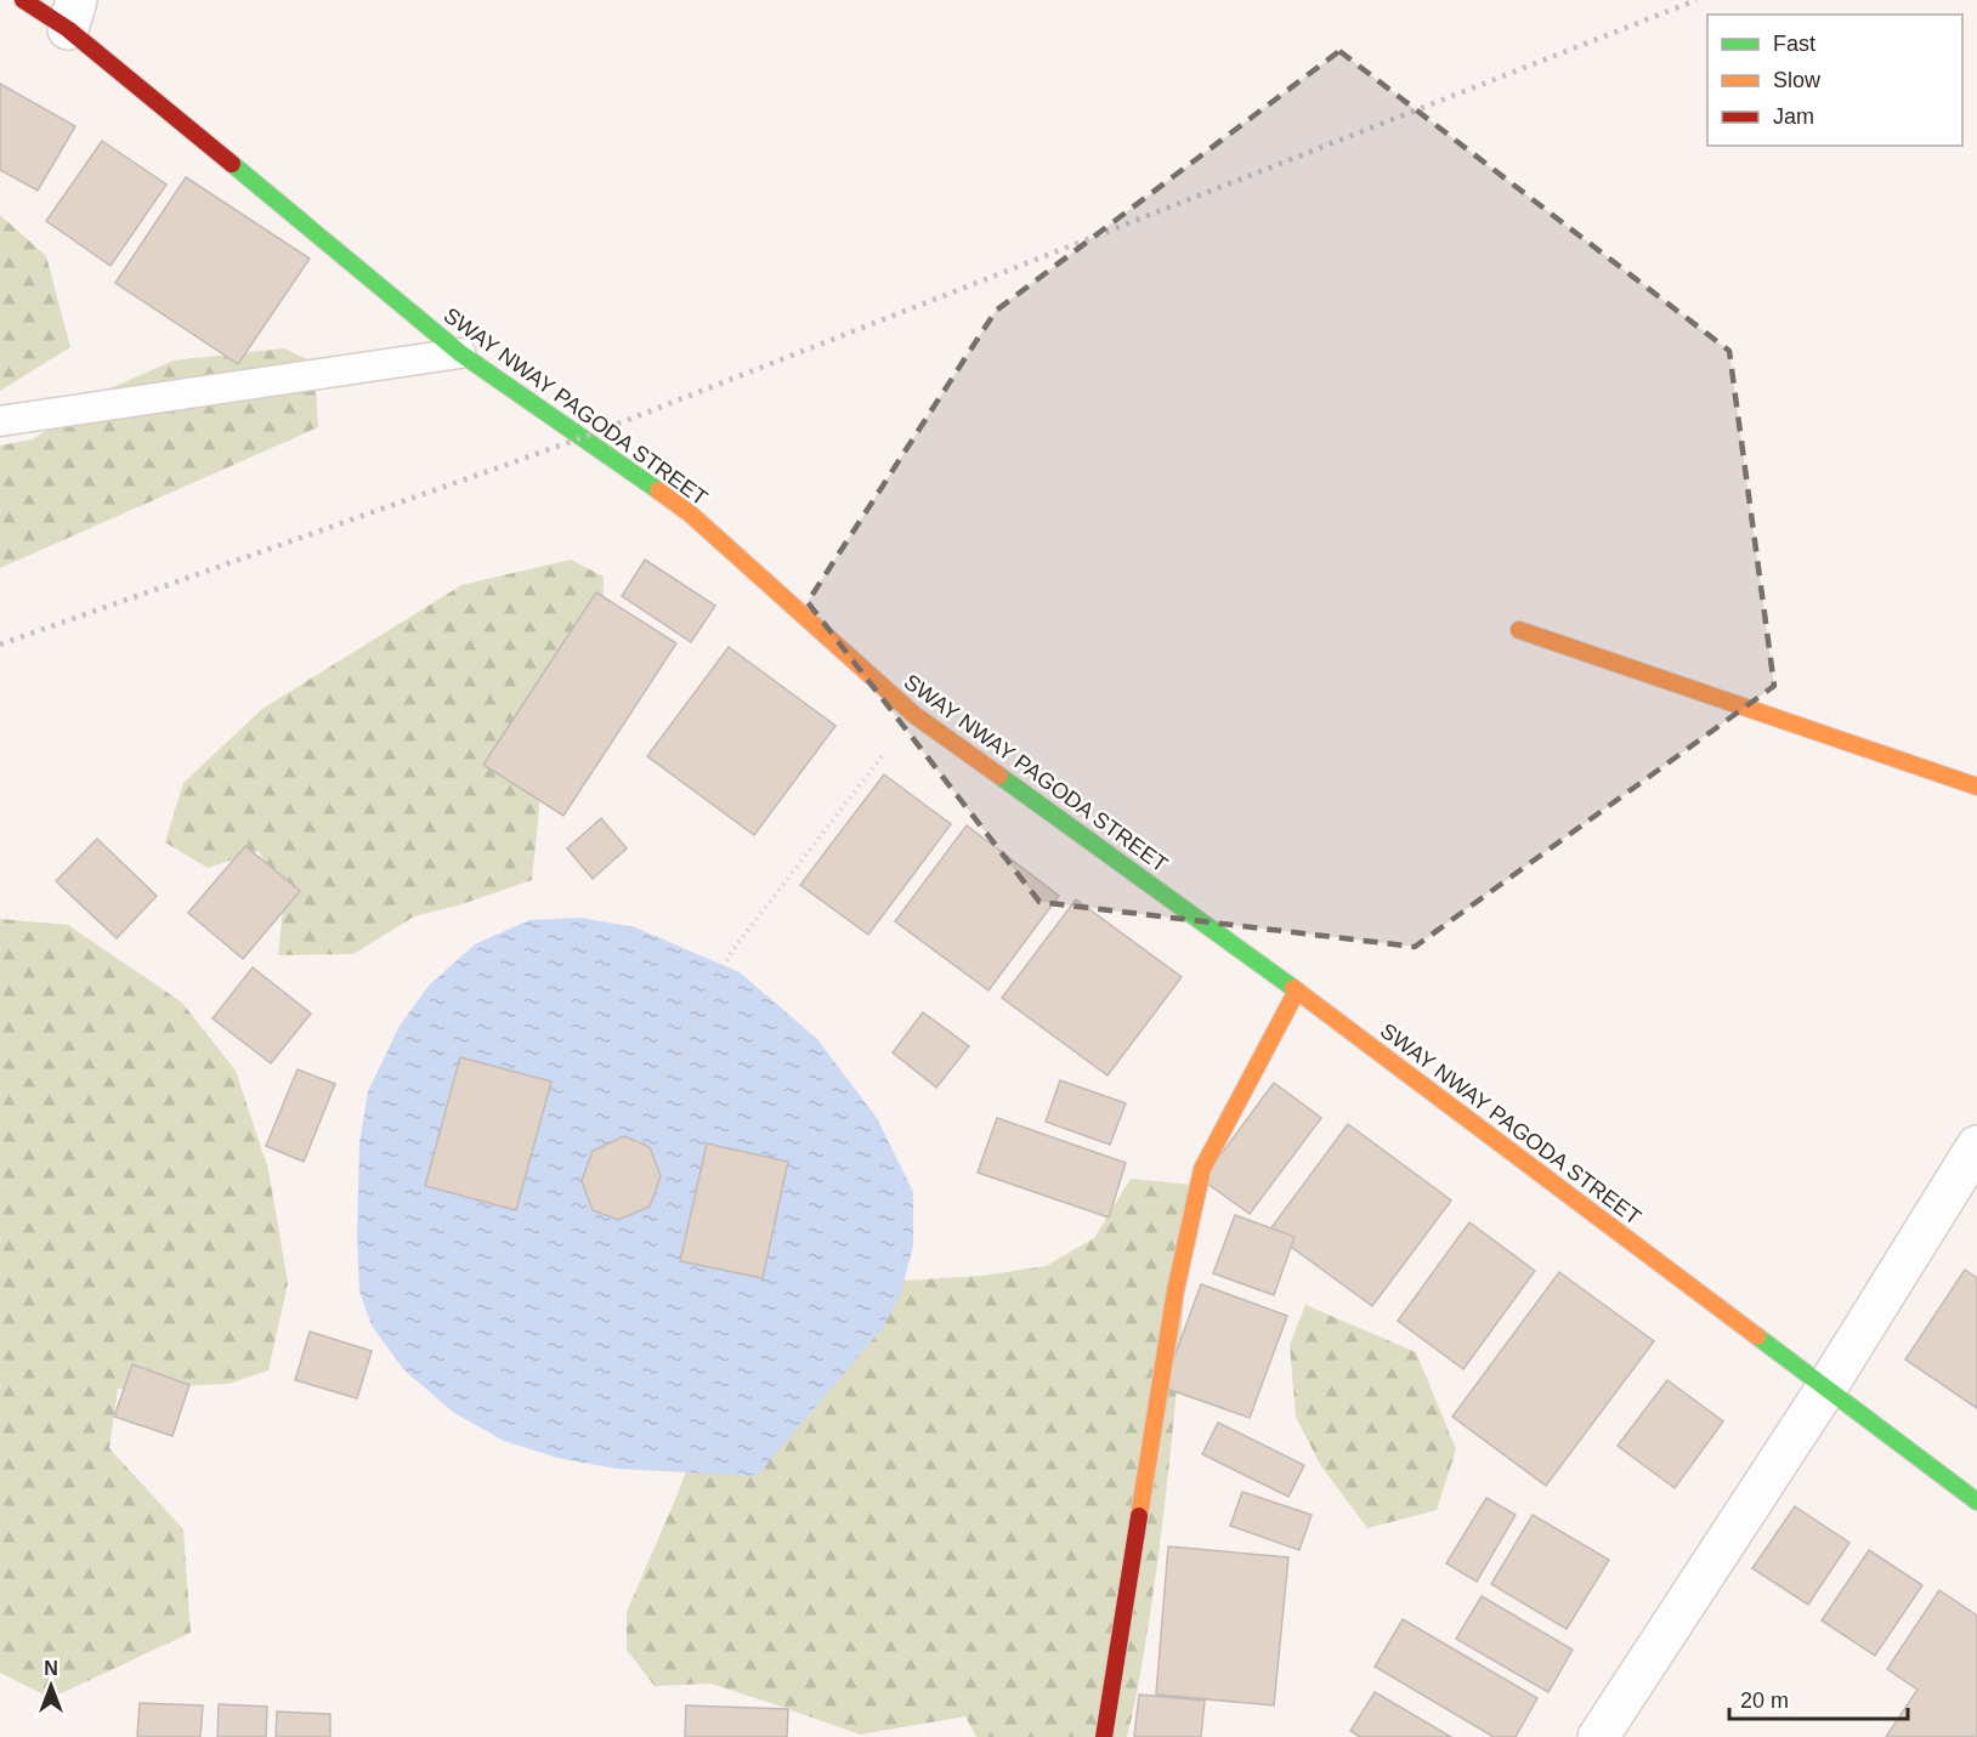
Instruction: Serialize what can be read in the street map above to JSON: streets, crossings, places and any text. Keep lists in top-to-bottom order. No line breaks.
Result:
{"streets":{"street":["SWAY NWAY PAGODA STREET"]},"legend":["Fast","Slow","Jam"],"scale_bar":"20 m","north":"top"}
